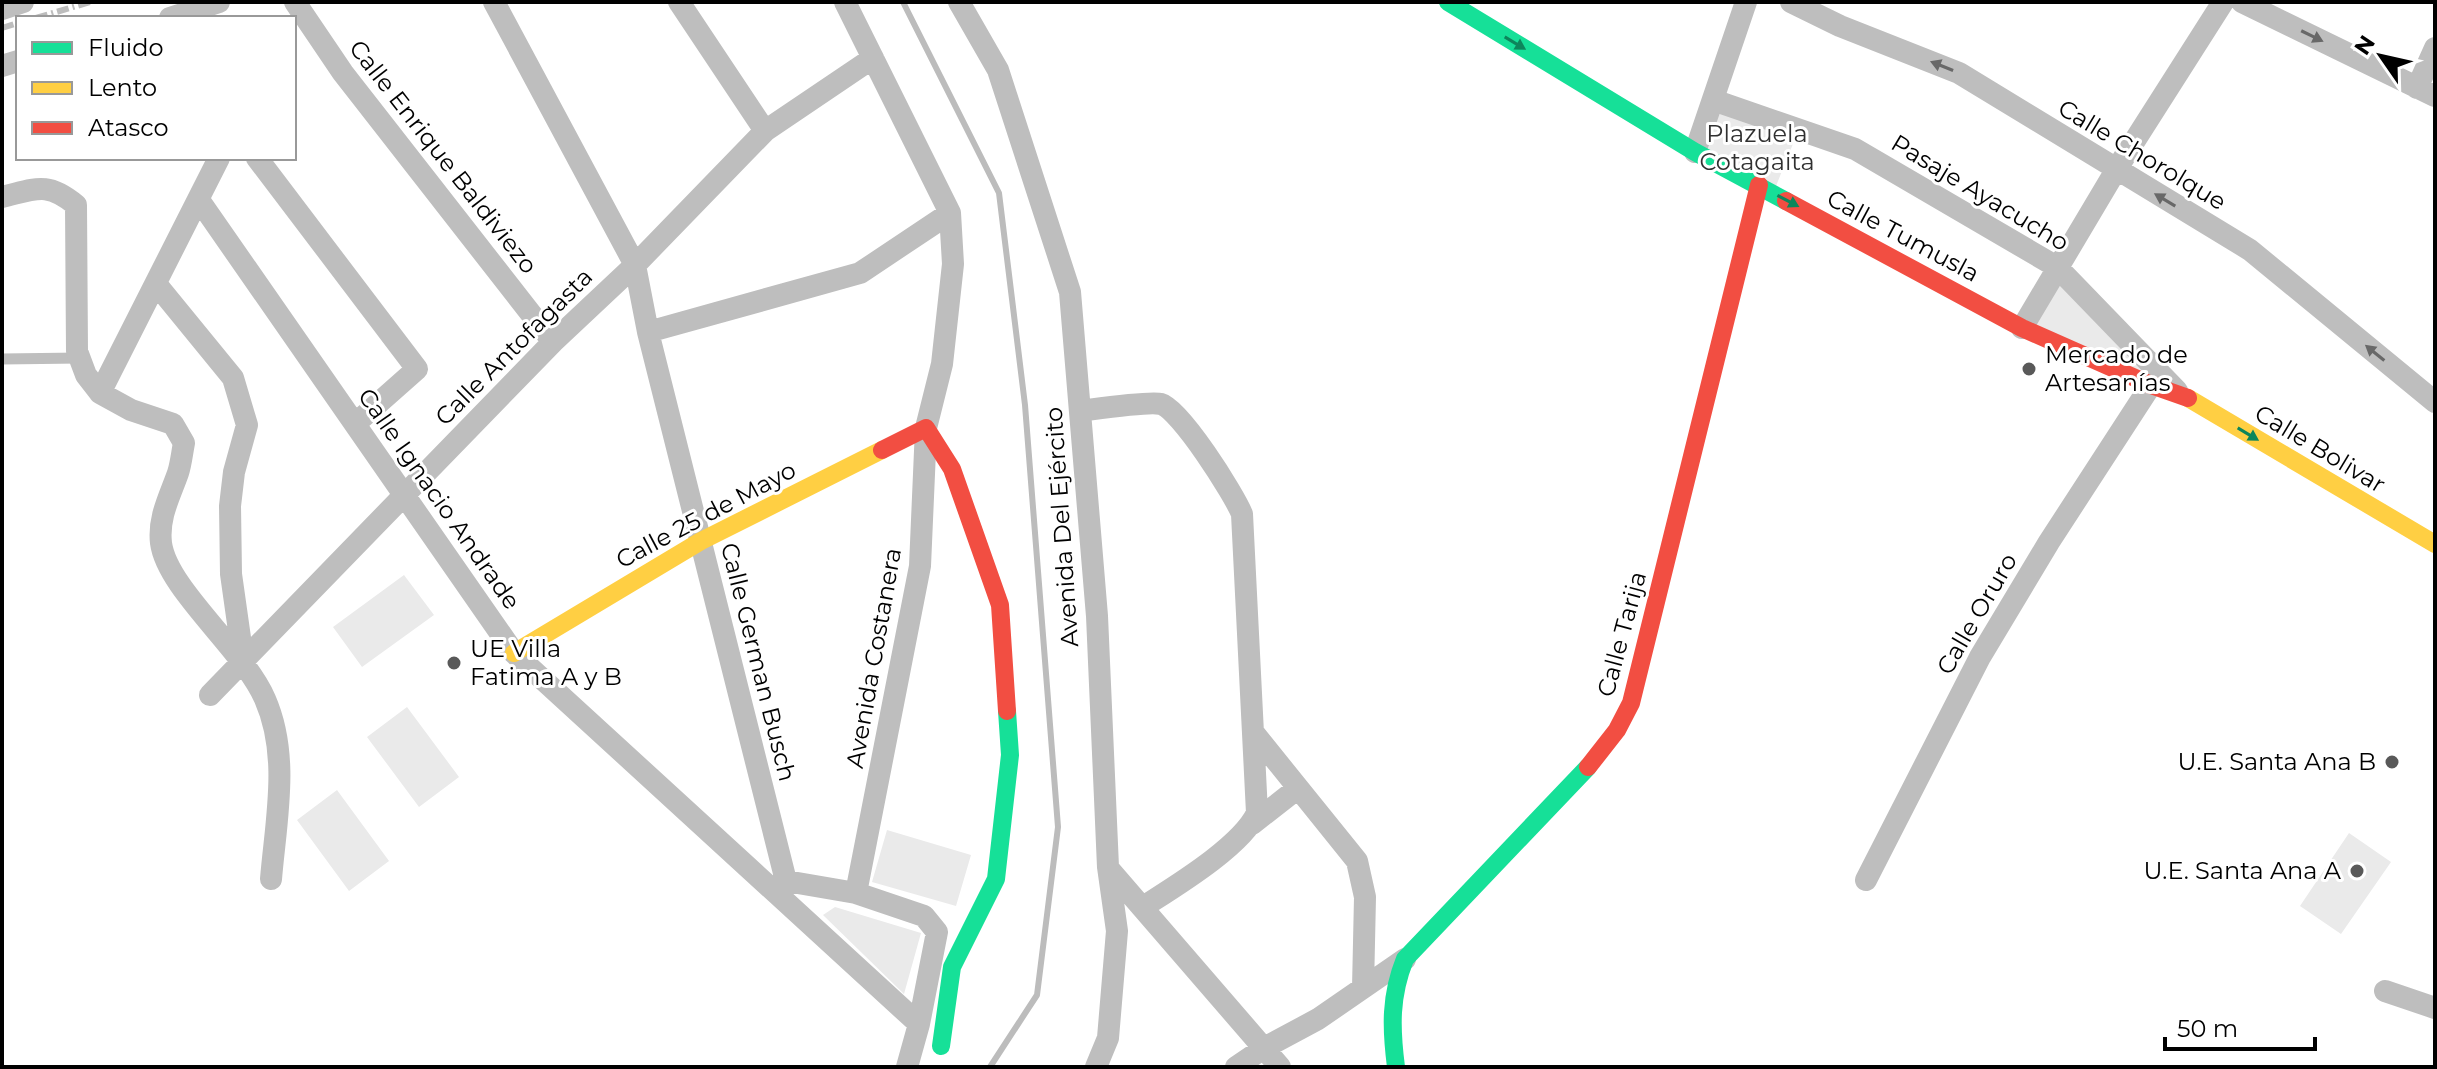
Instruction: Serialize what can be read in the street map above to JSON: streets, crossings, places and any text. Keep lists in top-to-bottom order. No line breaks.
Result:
{"streets":{"street":["Calle Chorolque","Calle Enrique Baldiviezo","Pasaje Ayacucho","Calle Tumusla","Calle Antofagasta","Calle Bolivar","Calle Ignacio Andrade","Calle 25 de Mayo","Avenida Del Ejército","Calle Oruro","Calle Tarija","Avenida Costanera","Calle German Busch"]},"crossings":[["Calle Enrique Baldiviezo","Calle Antofagasta"],["Pasaje Ayacucho","Calle Tumusla"],["Pasaje Ayacucho","Calle Bolivar"],["Calle Tumusla","Calle Bolivar"],["Calle Tumusla","Calle Oruro"],["Calle Tumusla","Calle Tarija"],["Calle Antofagasta","Calle Ignacio Andrade"],["Calle Antofagasta","Avenida Costanera"],["Calle Antofagasta","Calle German Busch"],["Calle Ignacio Andrade","Calle 25 de Mayo"],["Calle Ignacio Andrade","Calle German Busch"],["Calle 25 de Mayo","Avenida Costanera"],["Calle 25 de Mayo","Calle German Busch"]],"one_way":["Calle Chorolque","Calle Tumusla","Calle Bolivar"],"parks":["Plazuela Cotagaita"],"places":["Mercado de Artesanías","UE Villa Fatima A y B","U.E. Santa Ana B","U.E. Santa Ana A"],"legend":["Fluido","Lento","Atasco"],"scale_bar":"50 m","north":"top left"}
